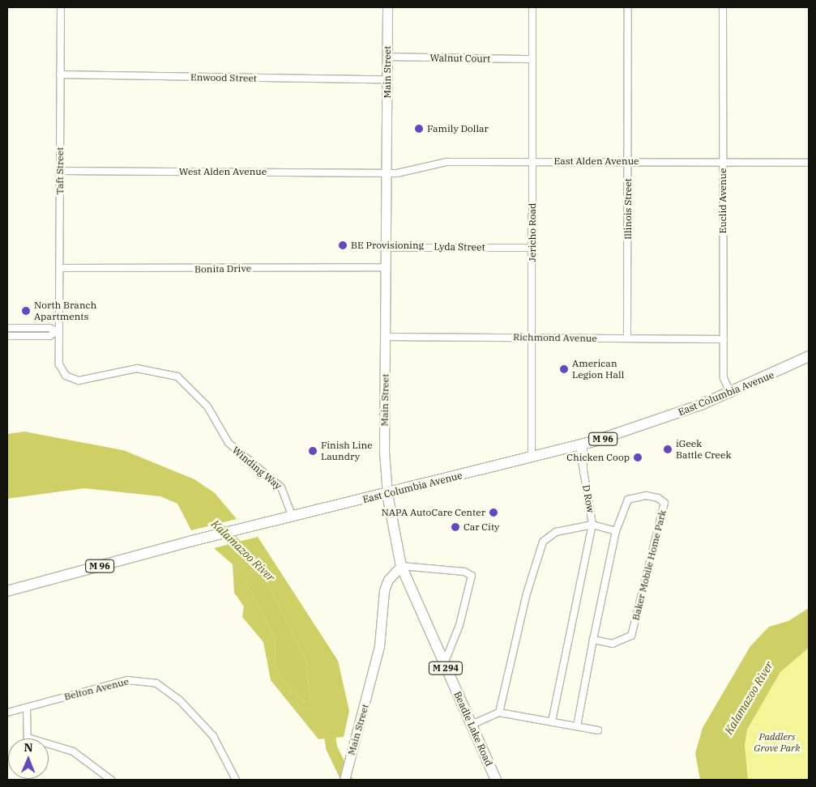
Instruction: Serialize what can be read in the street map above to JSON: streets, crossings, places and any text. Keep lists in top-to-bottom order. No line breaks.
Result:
{"streets":{"main road":["Main Street","East Columbia Avenue","M 96","M 294","Beadle Lake Road"],"street":["Walnut Court","Enwood Street","East Alden Avenue","Taft Street","West Alden Avenue","Euclid Avenue","Illinois Street","Jericho Road","Lyda Street","Bonita Drive","Richmond Avenue","Winding Way","D Row","Baker Mobile Home Park","Belton Avenue"]},"crossings":[["Walnut Court","Main Street"],["Walnut Court","Jericho Road"],["Main Street","Enwood Street"],["Main Street","East Alden Avenue"],["Main Street","West Alden Avenue"],["Main Street","Lyda Street"],["Main Street","Bonita Drive"],["Main Street","Richmond Avenue"],["Main Street","East Columbia Avenue"],["Main Street","Beadle Lake Road"],["Enwood Street","Taft Street"],["East Alden Avenue","West Alden Avenue"],["East Alden Avenue","Euclid Avenue"],["East Alden Avenue","Illinois Street"],["East Alden Avenue","Jericho Road"],["Taft Street","West Alden Avenue"],["Taft Street","Bonita Drive"],["Taft Street","Winding Way"],["Euclid Avenue","Richmond Avenue"],["Euclid Avenue","East Columbia Avenue"],["Illinois Street","Richmond Avenue"],["Jericho Road","Lyda Street"],["Jericho Road","Richmond Avenue"],["Jericho Road","East Columbia Avenue"],["East Columbia Avenue","Winding Way"],["East Columbia Avenue","D Row"]],"water":["Kalamazoo River"],"parks":["Paddlers Grove Park"],"places":["Family Dollar","BE Provisioning","North Branch Apartments","American Legion Hall","iGeek Battle Creek","Finish Line Laundry","Chicken Coop","NAPA AutoCare Center","Car City"],"north":"top"}
